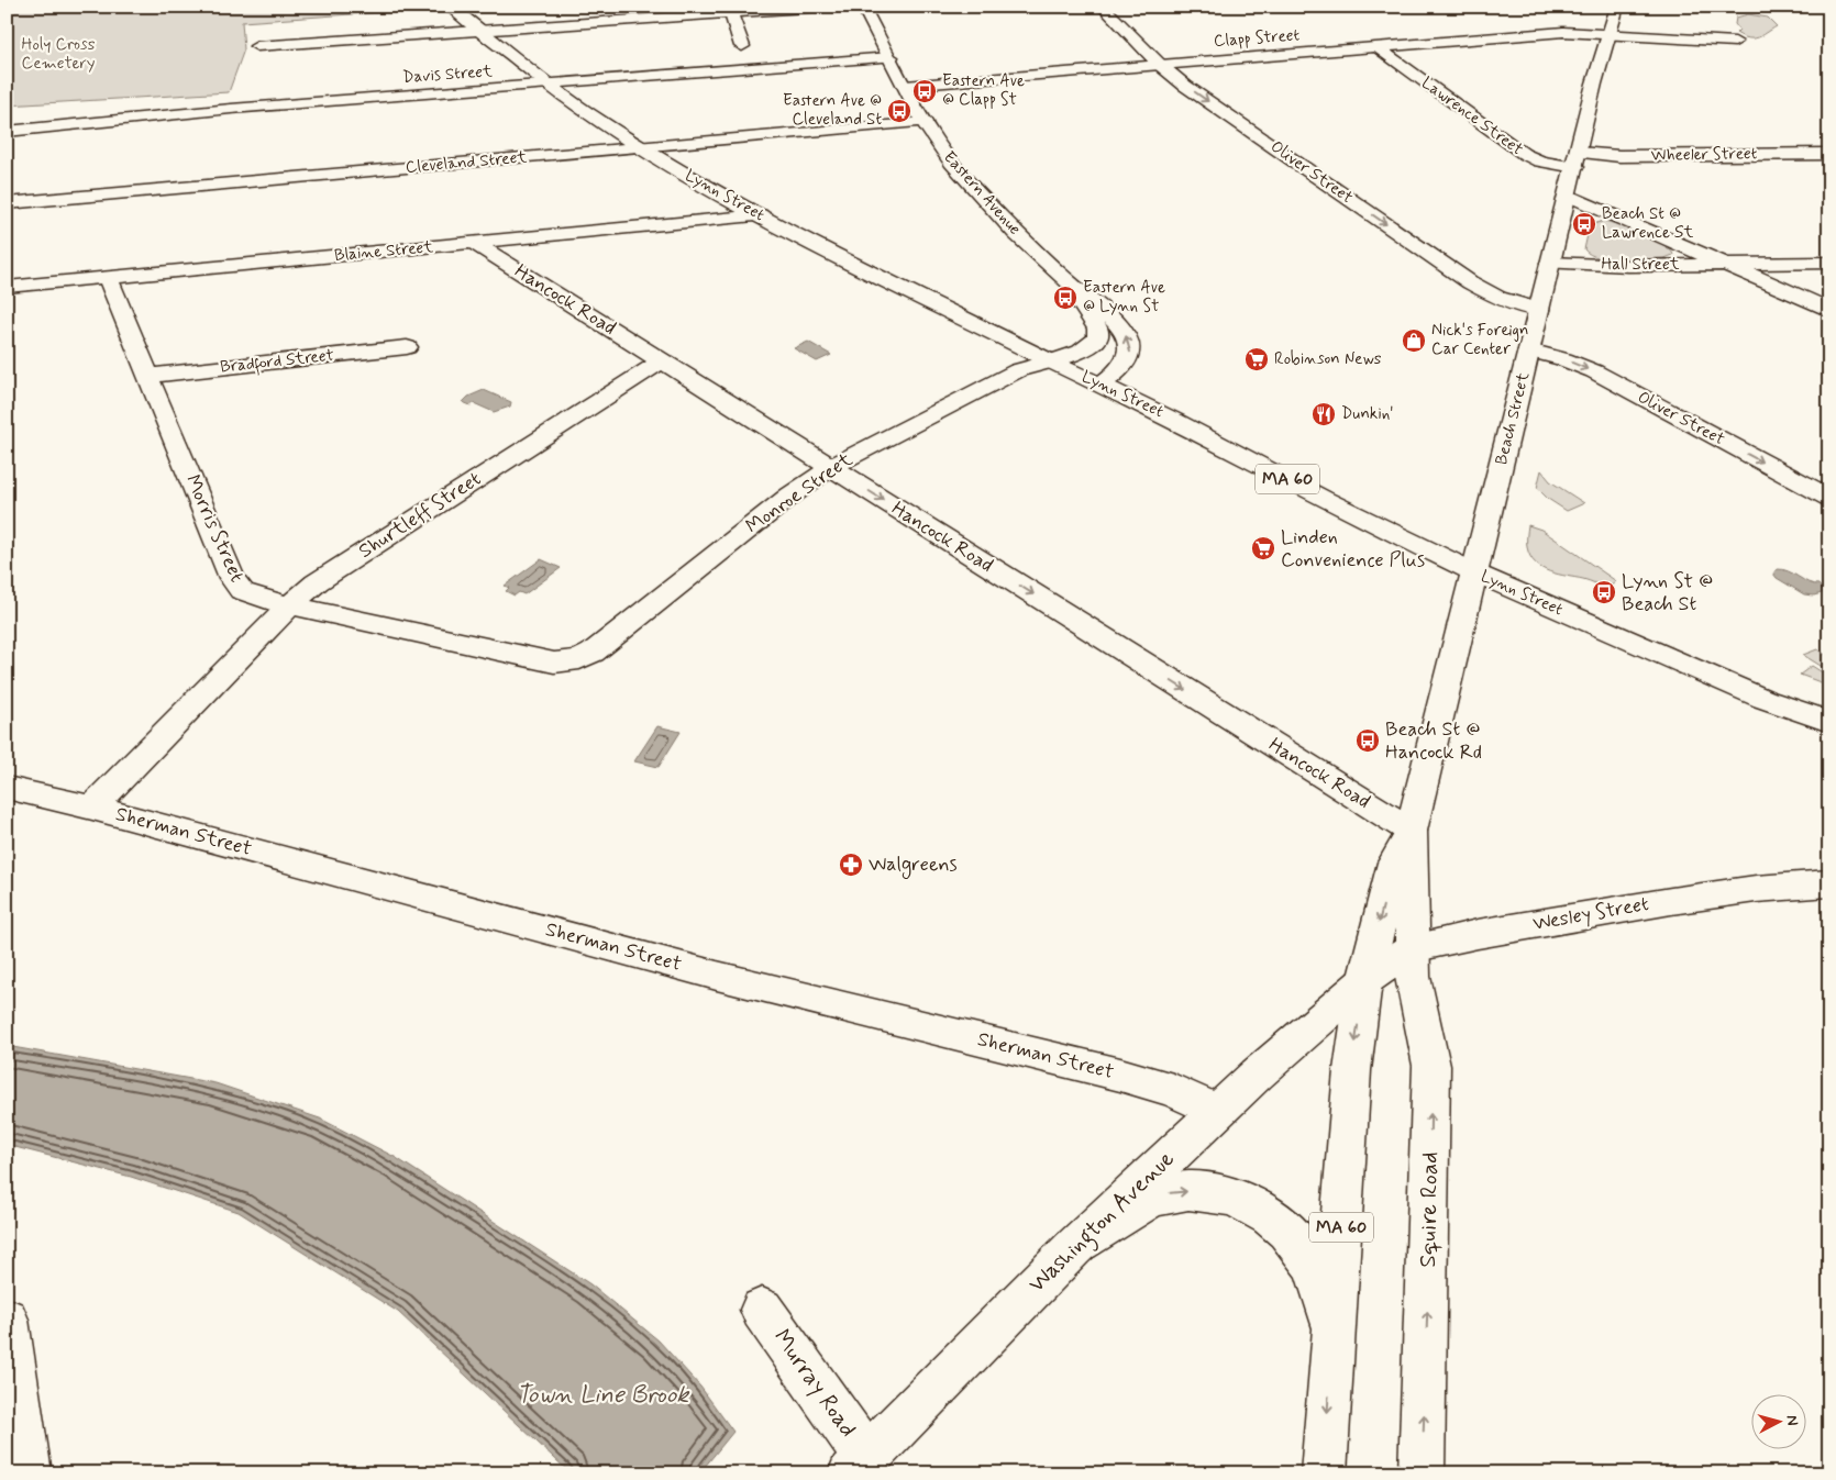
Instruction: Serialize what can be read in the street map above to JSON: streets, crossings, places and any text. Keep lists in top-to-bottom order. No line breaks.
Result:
{"streets":{"street":["Clapp Street","Davis Street","Lawrence Street","Wheeler Street","Cleveland Street","Oliver Street","Eastern Avenue","Lynn Street","Blaine Street","Hall Street","Hancock Road","Bradford Street","Beach Street","MA 60","Monroe Street","Shurtleff Street","Morris Street","Sherman Street","Wesley Street","Squire Road","Washington Avenue","Murray Road"]},"crossings":[["Clapp Street","Lawrence Street"],["Clapp Street","Oliver Street"],["Clapp Street","Eastern Avenue"],["Clapp Street","Beach Street"],["Davis Street","Eastern Avenue"],["Davis Street","Lynn Street"],["Lawrence Street","Wheeler Street"],["Lawrence Street","Beach Street"],["Wheeler Street","Beach Street"],["Cleveland Street","Eastern Avenue"],["Cleveland Street","Lynn Street"],["Oliver Street","Beach Street"],["Eastern Avenue","Lynn Street"],["Eastern Avenue","Monroe Street"],["Lynn Street","Blaine Street"],["Lynn Street","Beach Street"],["Lynn Street","Monroe Street"],["Blaine Street","Hancock Road"],["Blaine Street","Morris Street"],["Hall Street","Beach Street"],["Hancock Road","Beach Street"],["Hancock Road","Monroe Street"],["Hancock Road","Shurtleff Street"],["Bradford Street","Morris Street"],["Beach Street","MA 60"],["Beach Street","Wesley Street"],["Beach Street","Squire Road"],["Beach Street","Washington Avenue"],["MA 60","Wesley Street"],["MA 60","Washington Avenue"],["Monroe Street","Morris Street"],["Shurtleff Street","Morris Street"],["Shurtleff Street","Sherman Street"],["Sherman Street","Washington Avenue"],["Wesley Street","Squire Road"],["Wesley Street","Washington Avenue"],["Washington Avenue","Murray Road"]],"one_way":["Hancock Road"],"water":["Town Line Brook"],"parks":["Holy Cross Cemetery"],"places":{"bus stop":["Eastern Ave @ Clapp St","Eastern Ave @ Cleveland St","Beach St @ Lawrence St","Eastern Ave @ Lynn St","Lynn St @ Beach St","Beach St @ Hancock Rd"],"shop":["Nick's Foreign Car Center"],"supermarket":["Robinson News","Linden Convenience Plus"],"restaurant":["Dunkin'"],"pharmacy":["Walgreens"]},"north":"right"}
